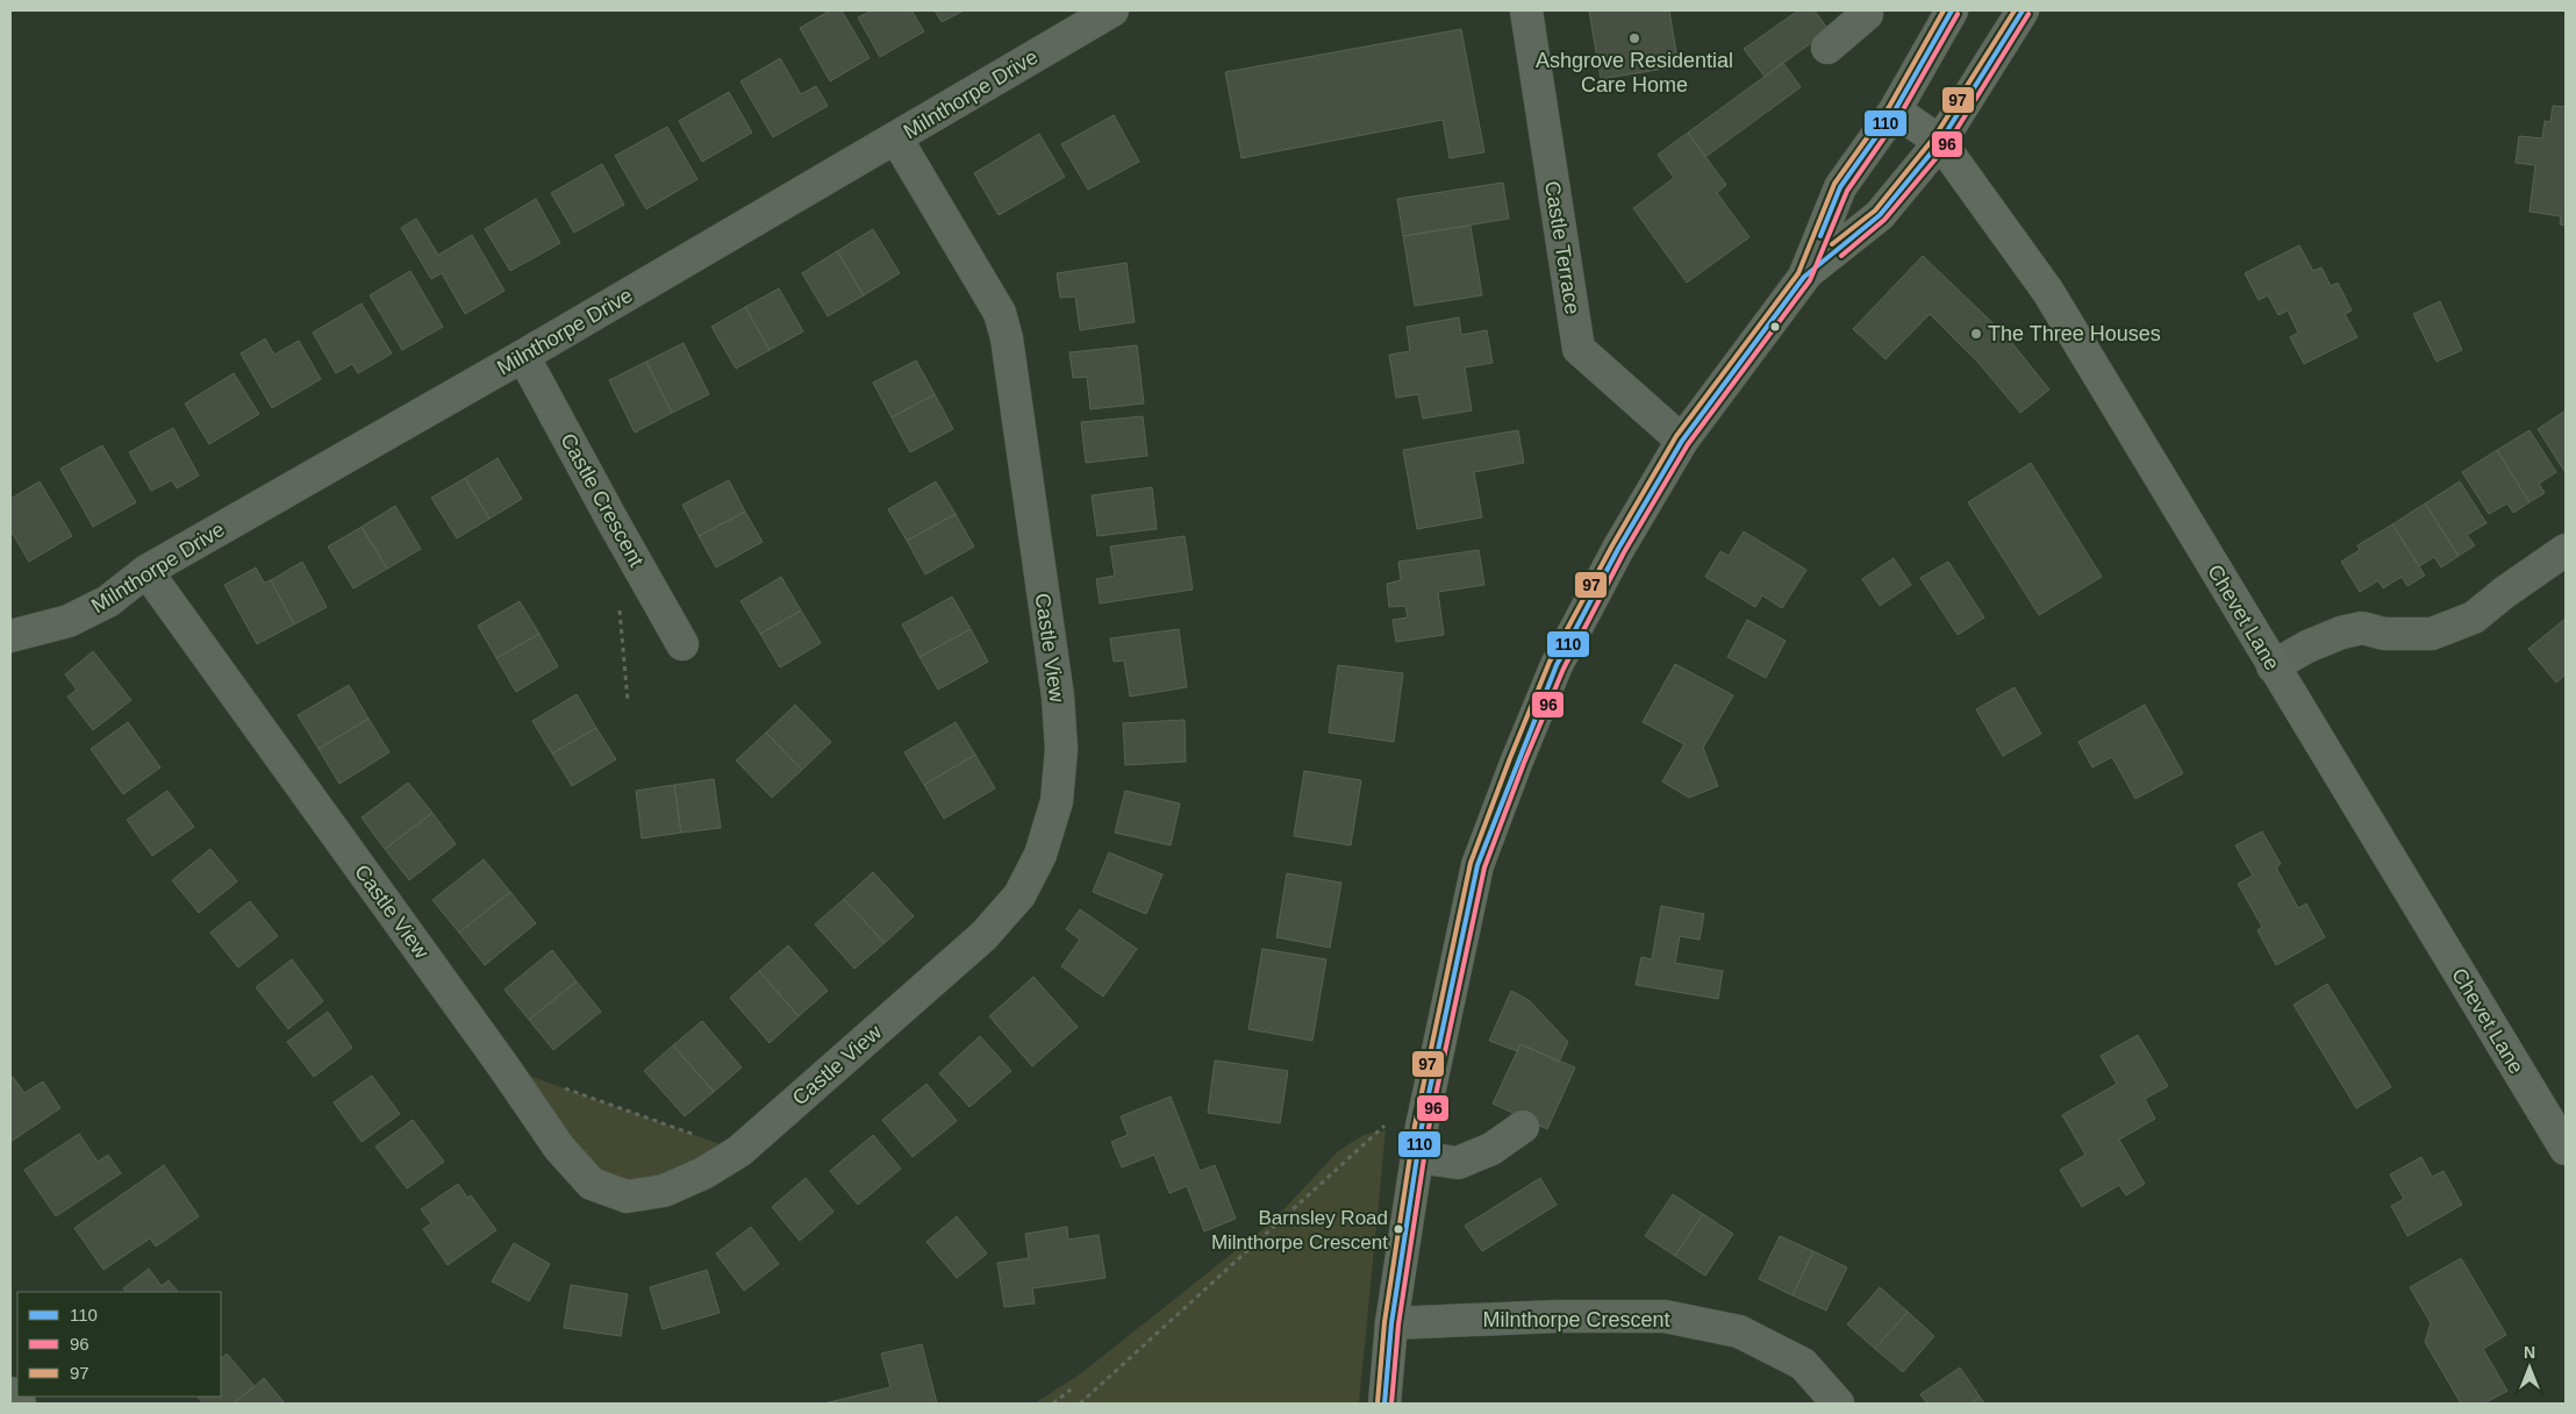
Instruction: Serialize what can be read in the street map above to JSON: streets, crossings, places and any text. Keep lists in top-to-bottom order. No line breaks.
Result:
{"streets":{"main road":["Chevet Lane"],"street":["Milnthorpe Drive","Castle Terrace","Castle Crescent","Castle View","Milnthorpe Crescent"]},"crossings":[["Milnthorpe Drive","Castle Crescent"],["Milnthorpe Drive","Castle View"]],"places":["Ashgrove Residential Care Home","The Three Houses","Barnsley Road Milnthorpe Crescent"],"lines":["transit line 110","transit line 97","transit line 96"],"legend":["110","96","97"],"north":"top"}
